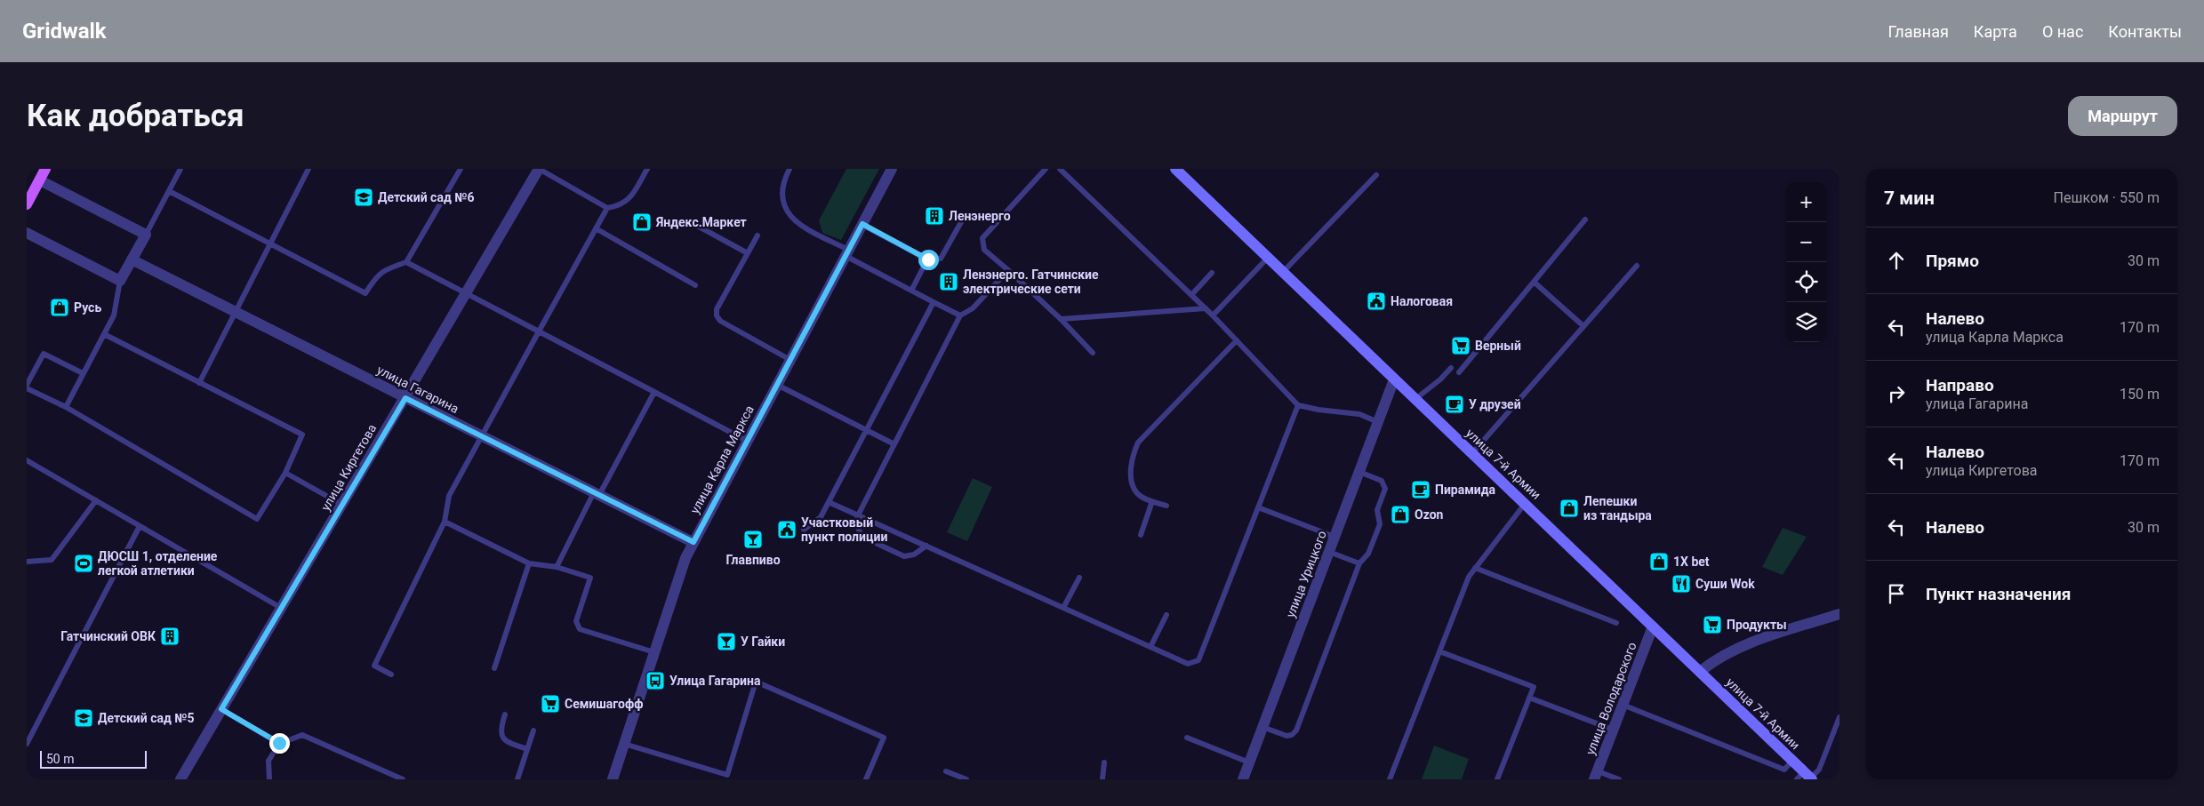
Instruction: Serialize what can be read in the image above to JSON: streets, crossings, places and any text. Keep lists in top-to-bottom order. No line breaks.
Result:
{"streets":{"street":["улица Гагарина","улица Карла Маркса","улица 7-й Армии","улица Киргетова","улица Урицкого","улица Володарского"]},"crossings":[["улица Гагарина","улица Карла Маркса"],["улица Гагарина","улица Киргетова"],["улица 7-й Армии","улица Урицкого"],["улица 7-й Армии","улица Володарского"]],"places":{"school or university":["Детский сад №6","Дeтский сад №5"],"building":["Ленэнерго","Ленэнерго. Гатчинские электрические сети","Гатчинский ОВК"],"shop":["Яндекс.Маркет","Русь","Лепешки из тандыра","Ozon","1X bet"],"public building":["Налоговая","Участковый пункт полиции"],"supermarket":["Верный","Продукты","Семишагофф"],"cafe":["У друзей","Пирамида"],"bar":["Главпиво","У Гайки"],"sports":["ДЮСШ 1, отделение легкой атлетики"],"restaurant":["Суши Wok"],"bus stop":["Улица Гагарина"]},"scale_bar":"50 m","page":{"header":"Gridwalk","nav":["Главная","Карта","О нас","Контакты"],"buttons":"Маршрут","title":"Как добраться","heading":["7 мин","Пешком · 550 m"],"map_buttons":["+","−"],"list":[["Прямо","30 m"],["Налево","улица Карла Маркса","170 m"],["Направо","улица Гагарина","150 m"],["Налево","улица Киргетова","170 m"],["Налево","30 m"],"Пункт назначения"],"scale":"50 m"}}
